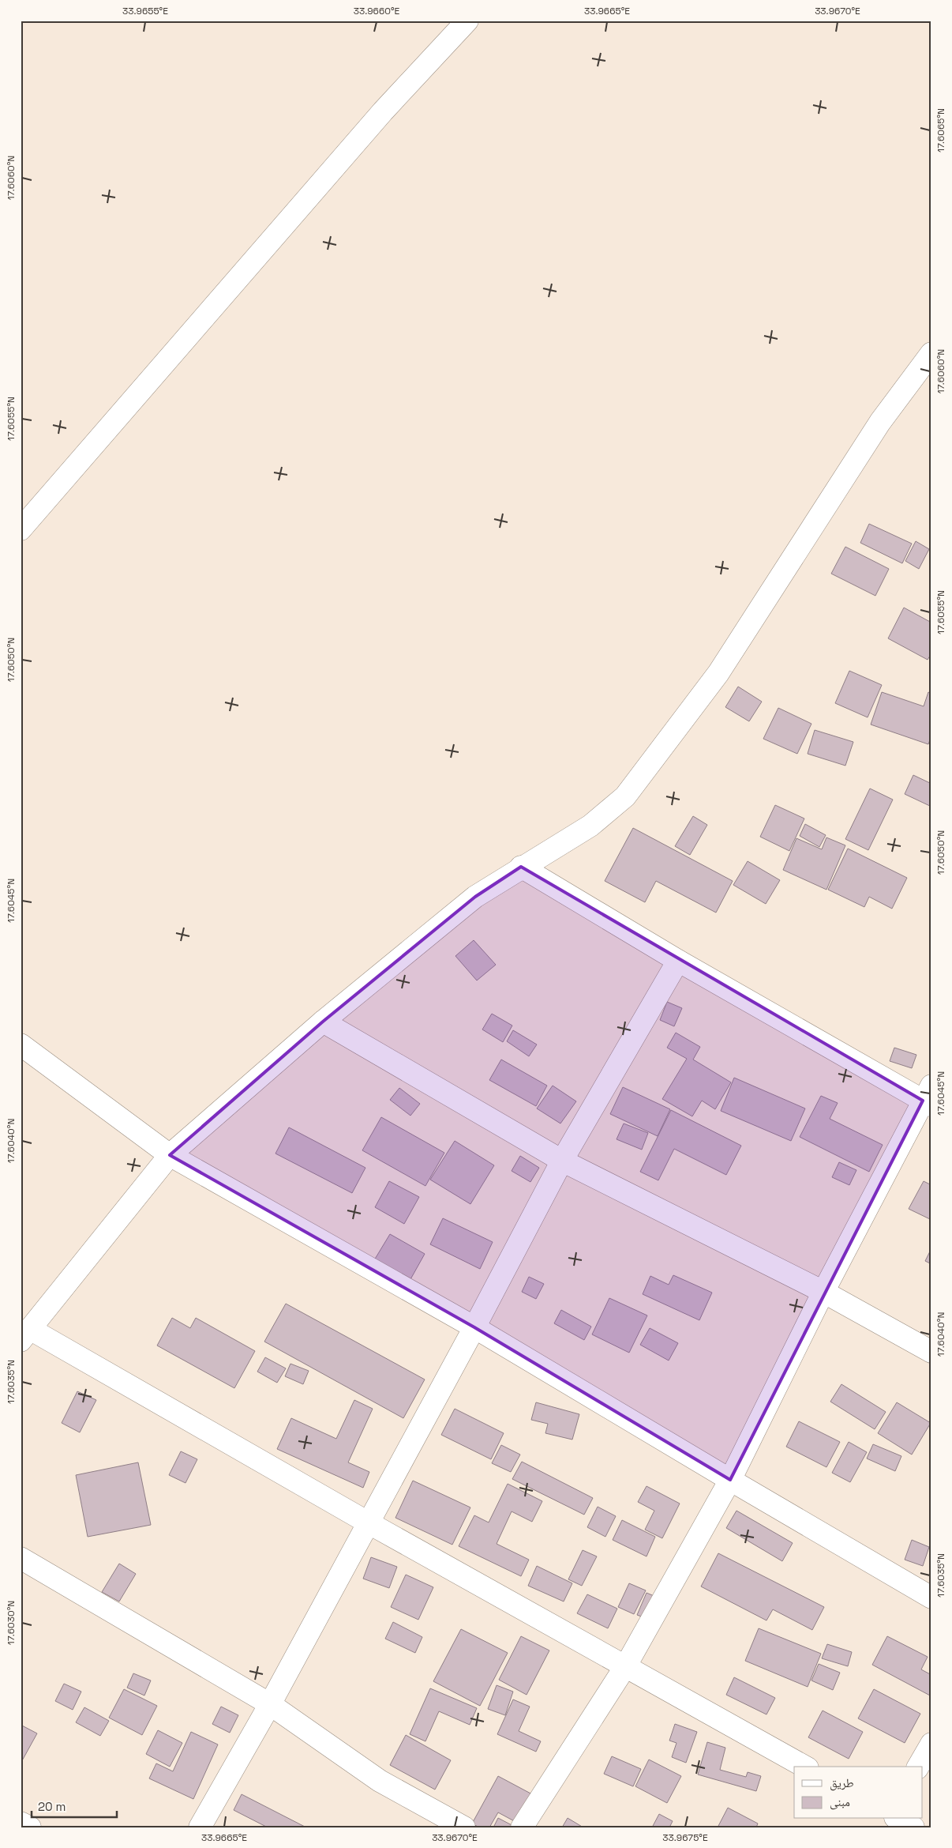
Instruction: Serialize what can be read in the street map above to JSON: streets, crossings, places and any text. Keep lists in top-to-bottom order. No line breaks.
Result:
{"legend":["طريق","مبنى"],"scale_bar":"20 m","coordinates":["33.9655°E","33.9660°E","33.9665°E","33.9670°E","17.6065°N","17.6060°N","17.6055°N","17.6050°N","17.6045°N","17.6040°N","17.6035°N","17.6030°N","33.9675°E"]}
